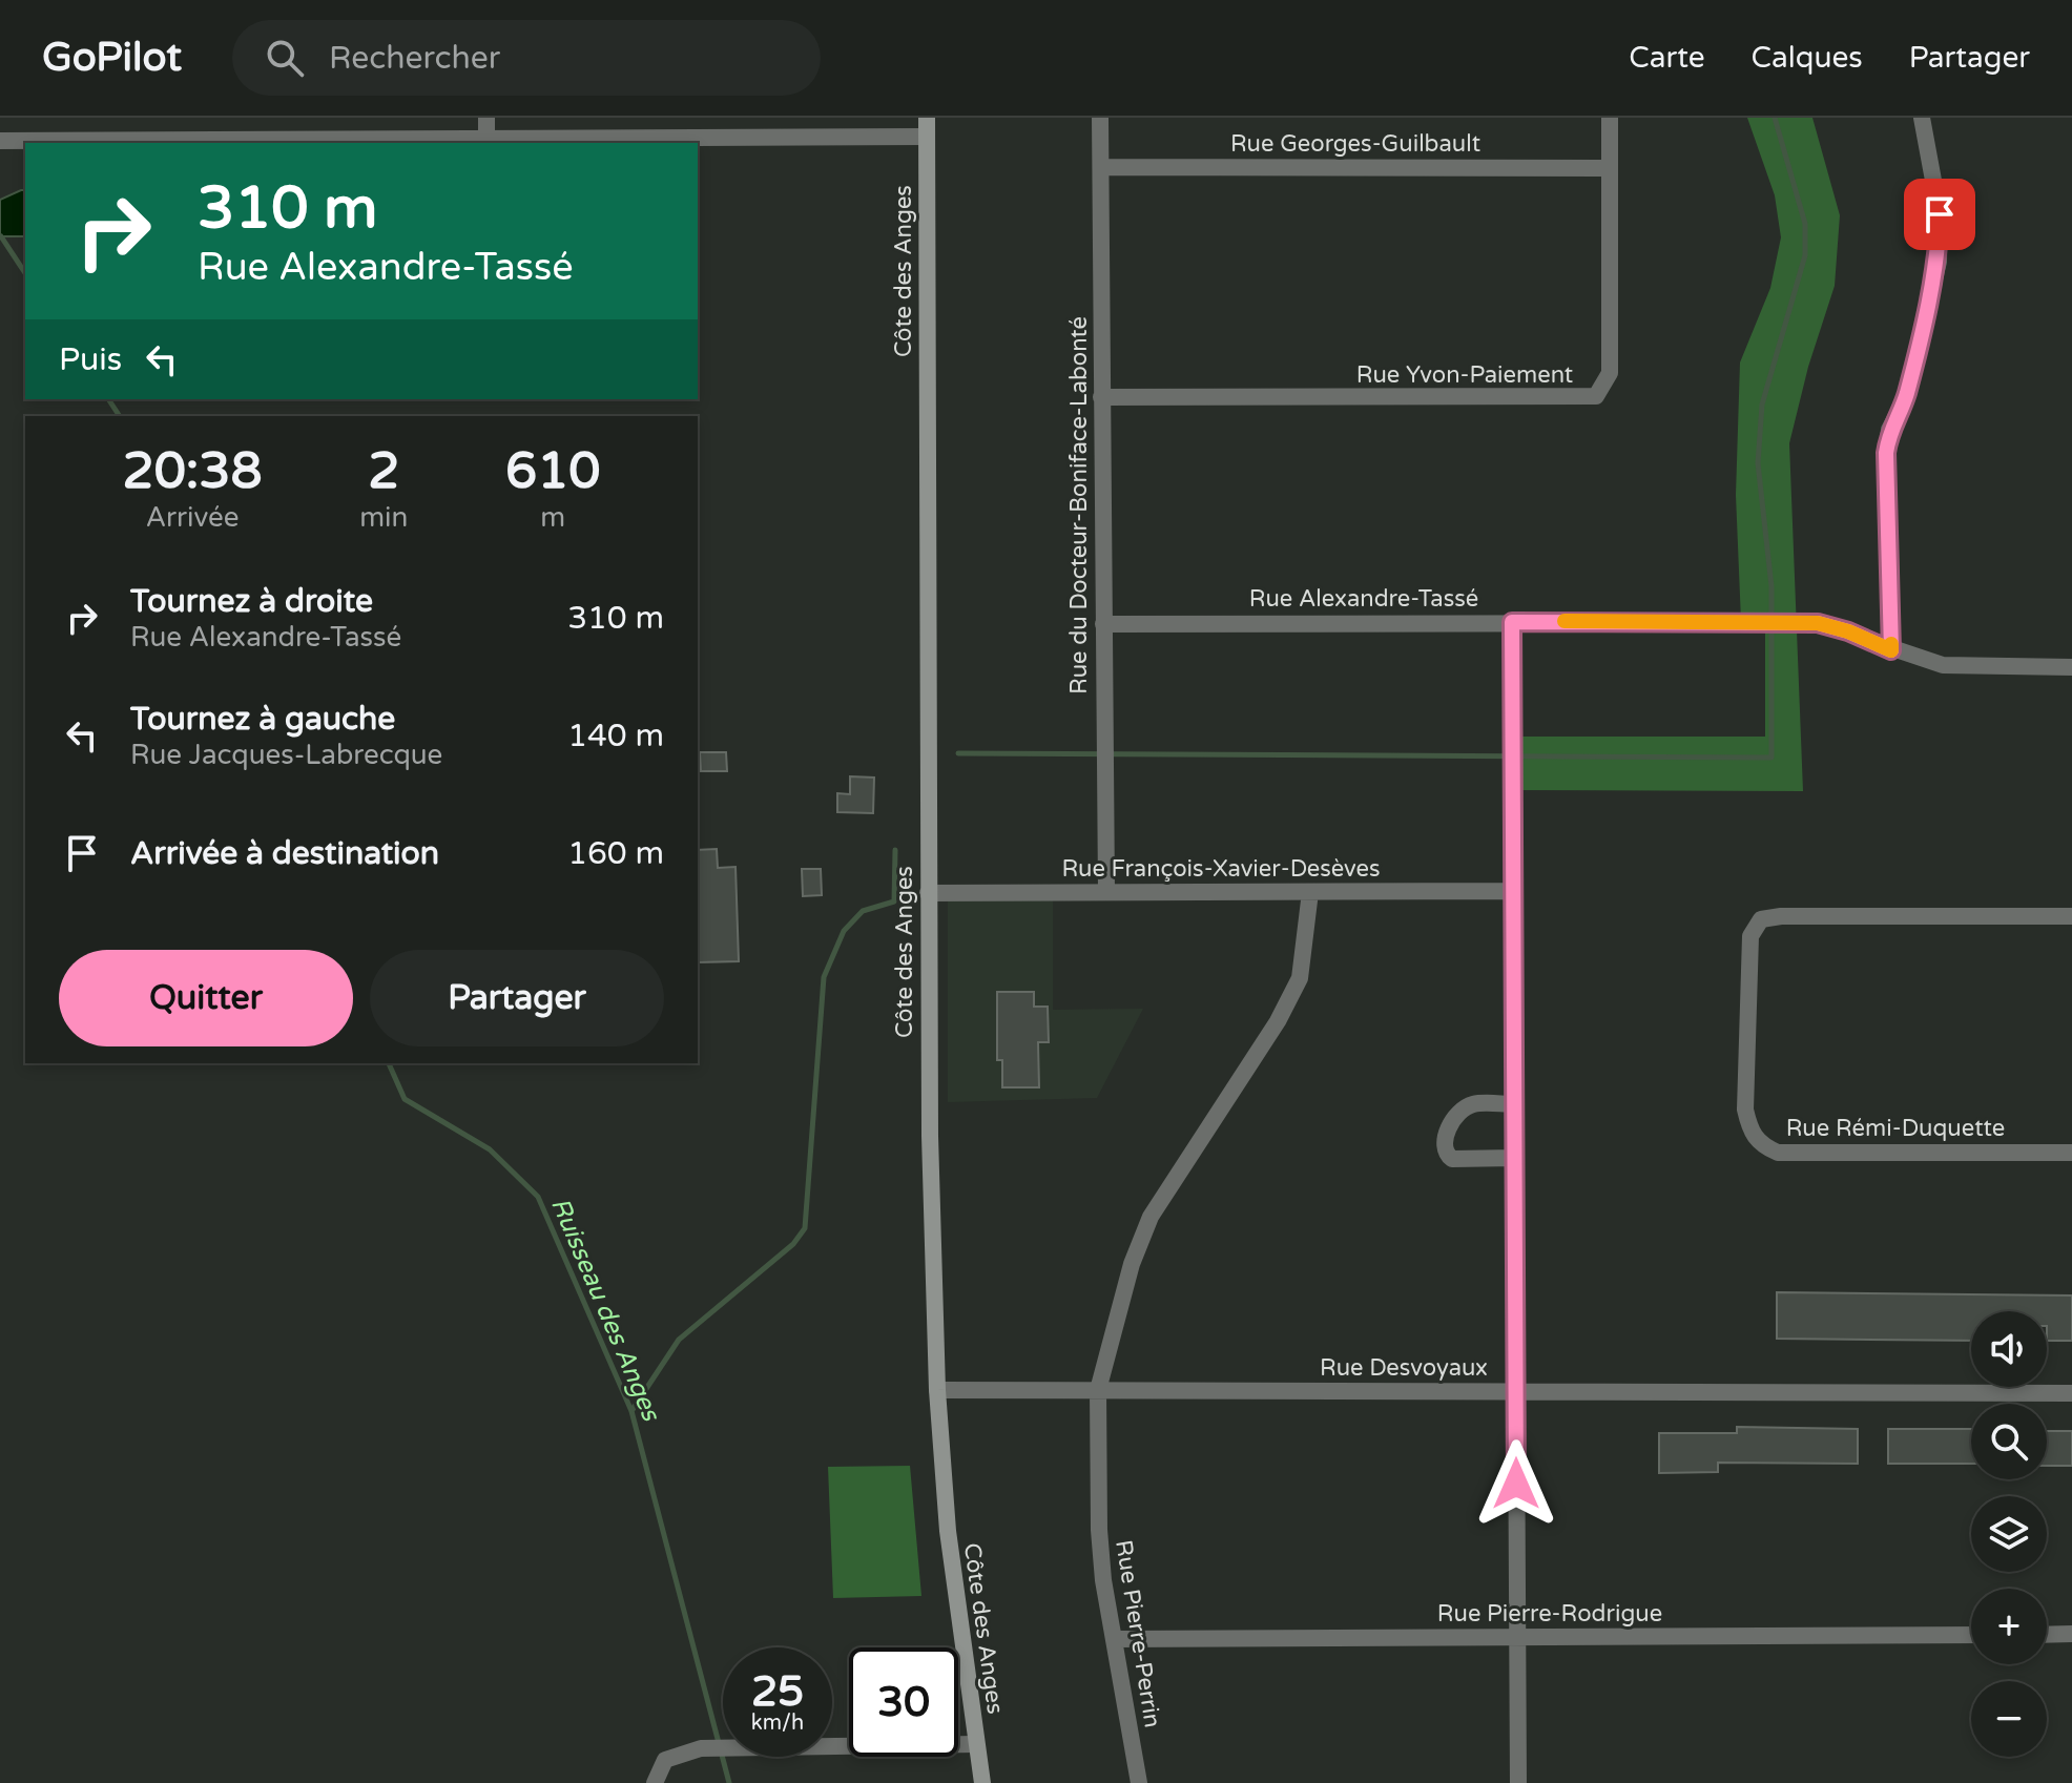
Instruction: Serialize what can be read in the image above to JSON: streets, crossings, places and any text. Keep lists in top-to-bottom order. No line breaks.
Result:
{"streets":{"street":["Rue Georges-Guilbault","Côte des Anges","Rue Yvon-Paiement","Rue du Docteur-Boniface-Labonté","Rue Alexandre-Tassé","Rue François-Xavier-Desèves","Rue Rémi-Duquette","Rue Desvoyaux","Rue Pierre-Rodrigue","Rue Pierre-Perrin"]},"crossings":[["Rue Georges-Guilbault","Rue Yvon-Paiement"],["Rue Georges-Guilbault","Rue du Docteur-Boniface-Labonté"],["Côte des Anges","Rue François-Xavier-Desèves"],["Côte des Anges","Rue Desvoyaux"],["Rue Yvon-Paiement","Rue du Docteur-Boniface-Labonté"],["Rue du Docteur-Boniface-Labonté","Rue Alexandre-Tassé"],["Rue du Docteur-Boniface-Labonté","Rue François-Xavier-Desèves"],["Rue François-Xavier-Desèves","Rue Pierre-Perrin"],["Rue Desvoyaux","Rue Pierre-Perrin"],["Rue Pierre-Rodrigue","Rue Pierre-Perrin"]],"water":["Ruisseau des Anges"],"page":{"header":"GoPilot","search":"Rechercher","nav":["Carte","Calques","Partager"],"turn":["310 m","Rue Alexandre-Tassé"],"then":"Puis","eta":["20:38","Arrivée","2","min","610","m"],"list":[{"name":"Tournez à droite","note":"Rue Alexandre-Tassé","value":"310 m"},{"name":"Tournez à gauche","note":"Rue Jacques-Labrecque","value":"140 m"},{"name":"Arrivée à destination","value":"160 m"}],"buttons":["Quitter","Partager"],"map_buttons":["+","−"],"speed":"25 km/h","limit":"30"}}
